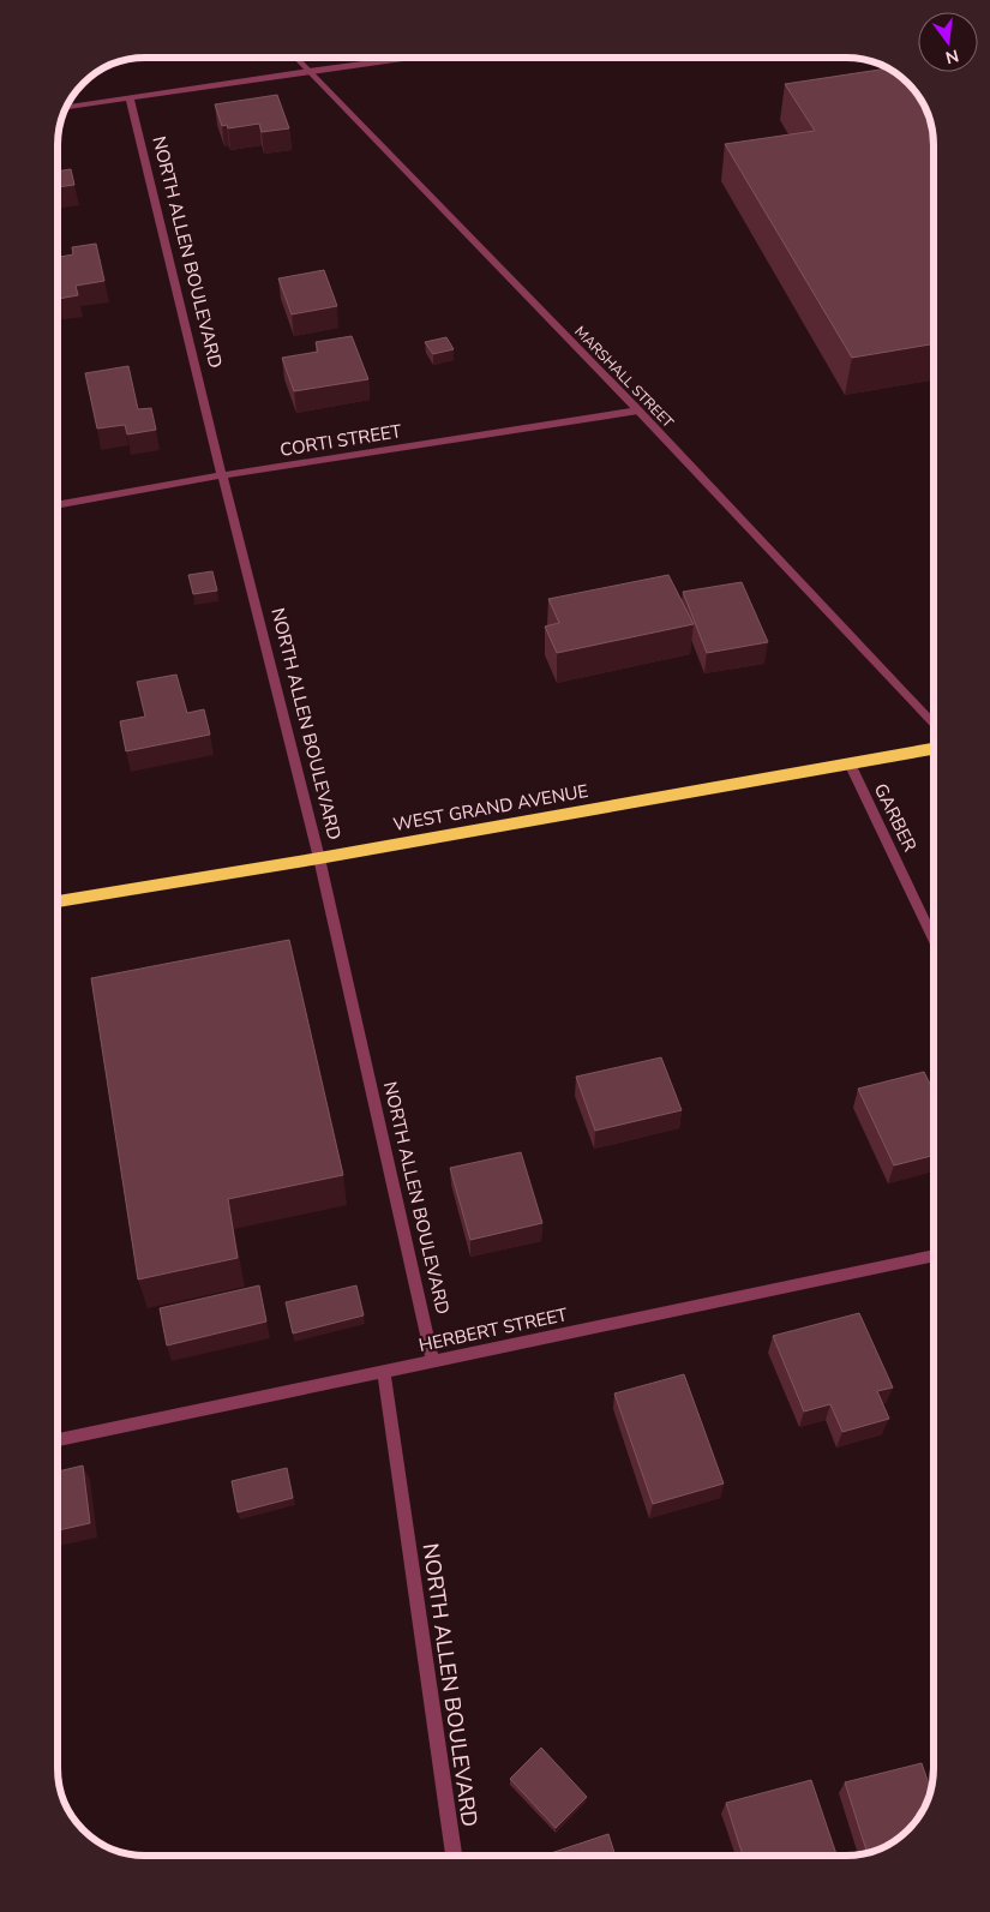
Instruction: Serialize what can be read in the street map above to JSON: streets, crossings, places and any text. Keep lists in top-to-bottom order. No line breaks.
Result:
{"streets":{"highway":["WEST GRAND AVENUE"],"street":["NORTH ALLEN BOULEVARD","MARSHALL STREET","CORTI STREET","GARBER","HERBERT STREET"]},"crossings":[["NORTH ALLEN BOULEVARD","CORTI STREET"],["NORTH ALLEN BOULEVARD","WEST GRAND AVENUE"],["NORTH ALLEN BOULEVARD","HERBERT STREET"],["MARSHALL STREET","CORTI STREET"],["WEST GRAND AVENUE","GARBER"]],"north":"bottom"}
